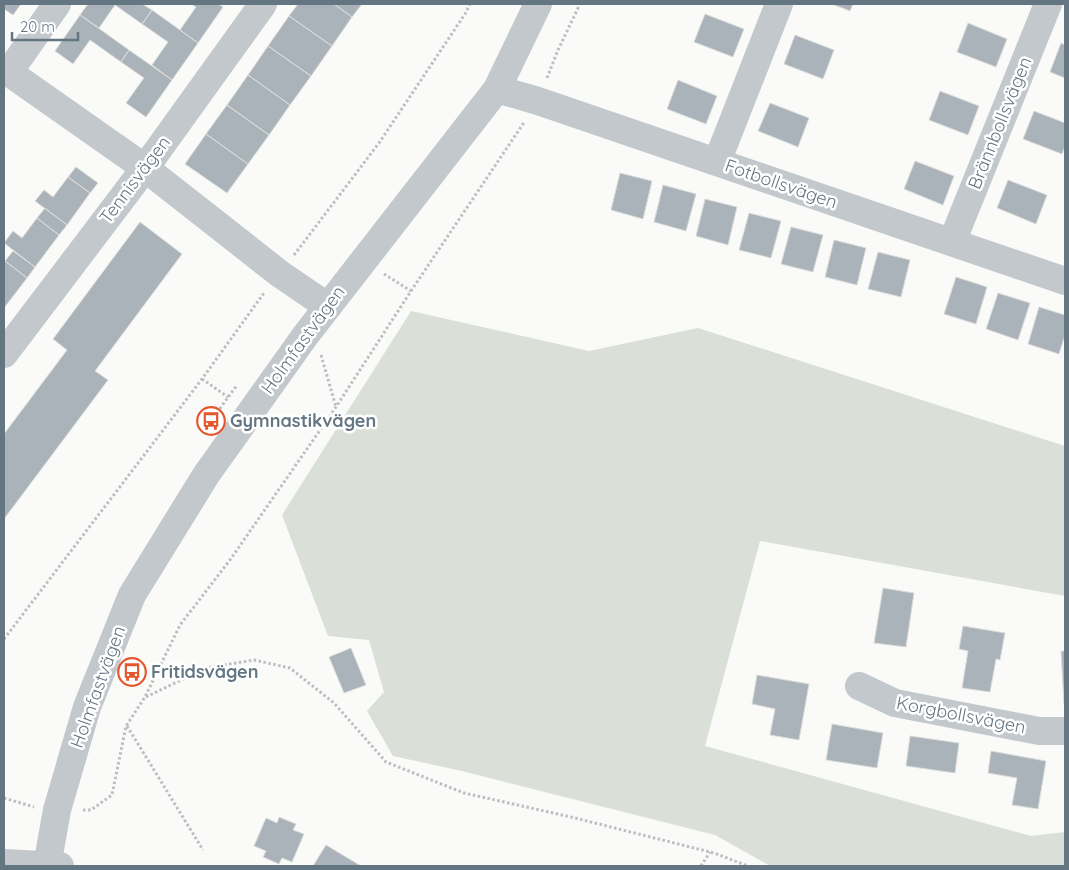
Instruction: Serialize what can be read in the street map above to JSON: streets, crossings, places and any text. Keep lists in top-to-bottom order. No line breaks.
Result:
{"streets":{"street":["Brännbollsvägen","Tennisvägen","Fotbollsvägen","Holmfastvägen","Korgbollsvägen"]},"crossings":[["Brännbollsvägen","Fotbollsvägen"],["Fotbollsvägen","Holmfastvägen"]],"places":{"bus stop":["Gymnastikvägen","Fritidsvägen"]},"scale_bar":"20 m"}
